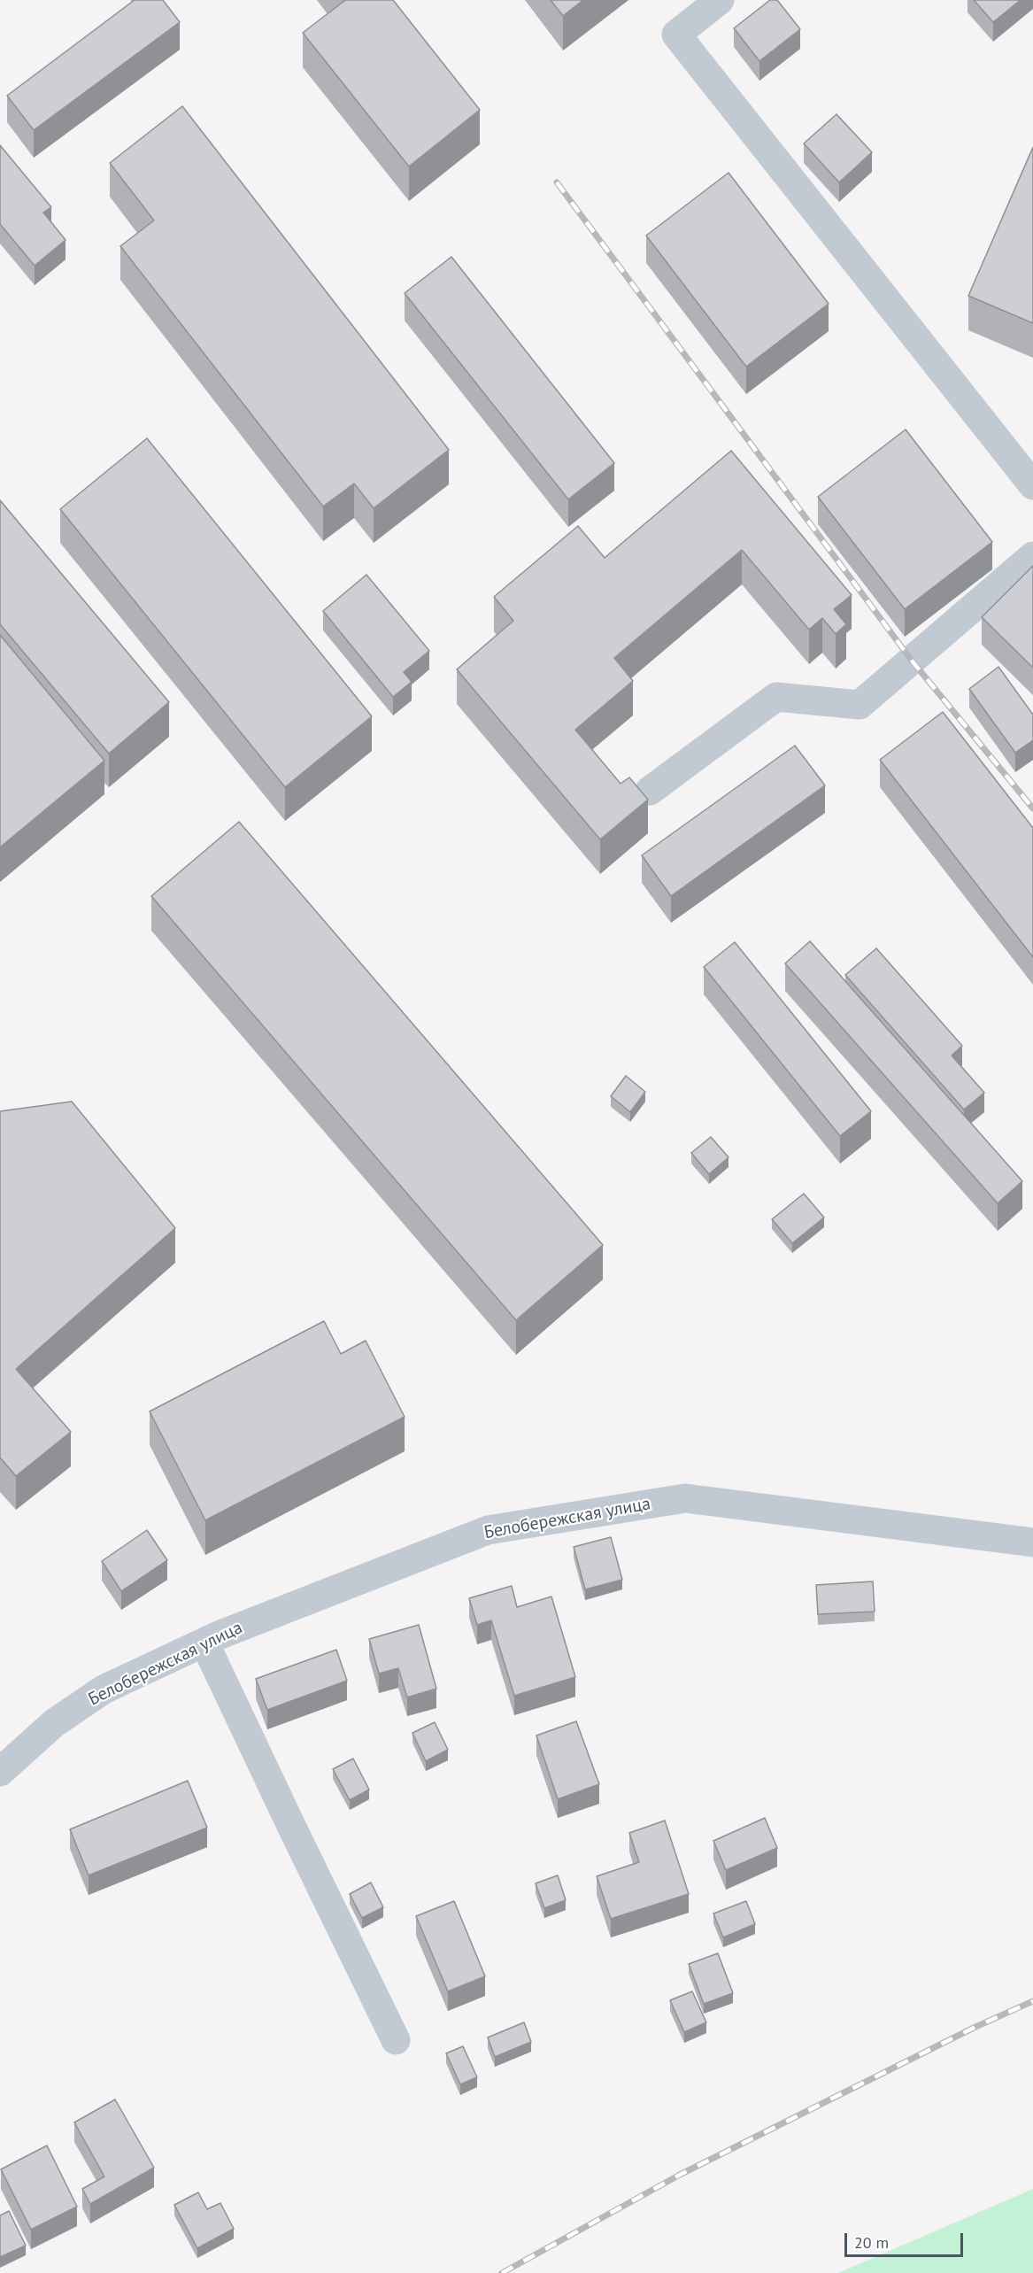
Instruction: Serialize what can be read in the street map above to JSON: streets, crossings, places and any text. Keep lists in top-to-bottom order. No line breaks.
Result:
{"streets":{"street":["Белобережская улица"]},"scale_bar":"20 m"}
